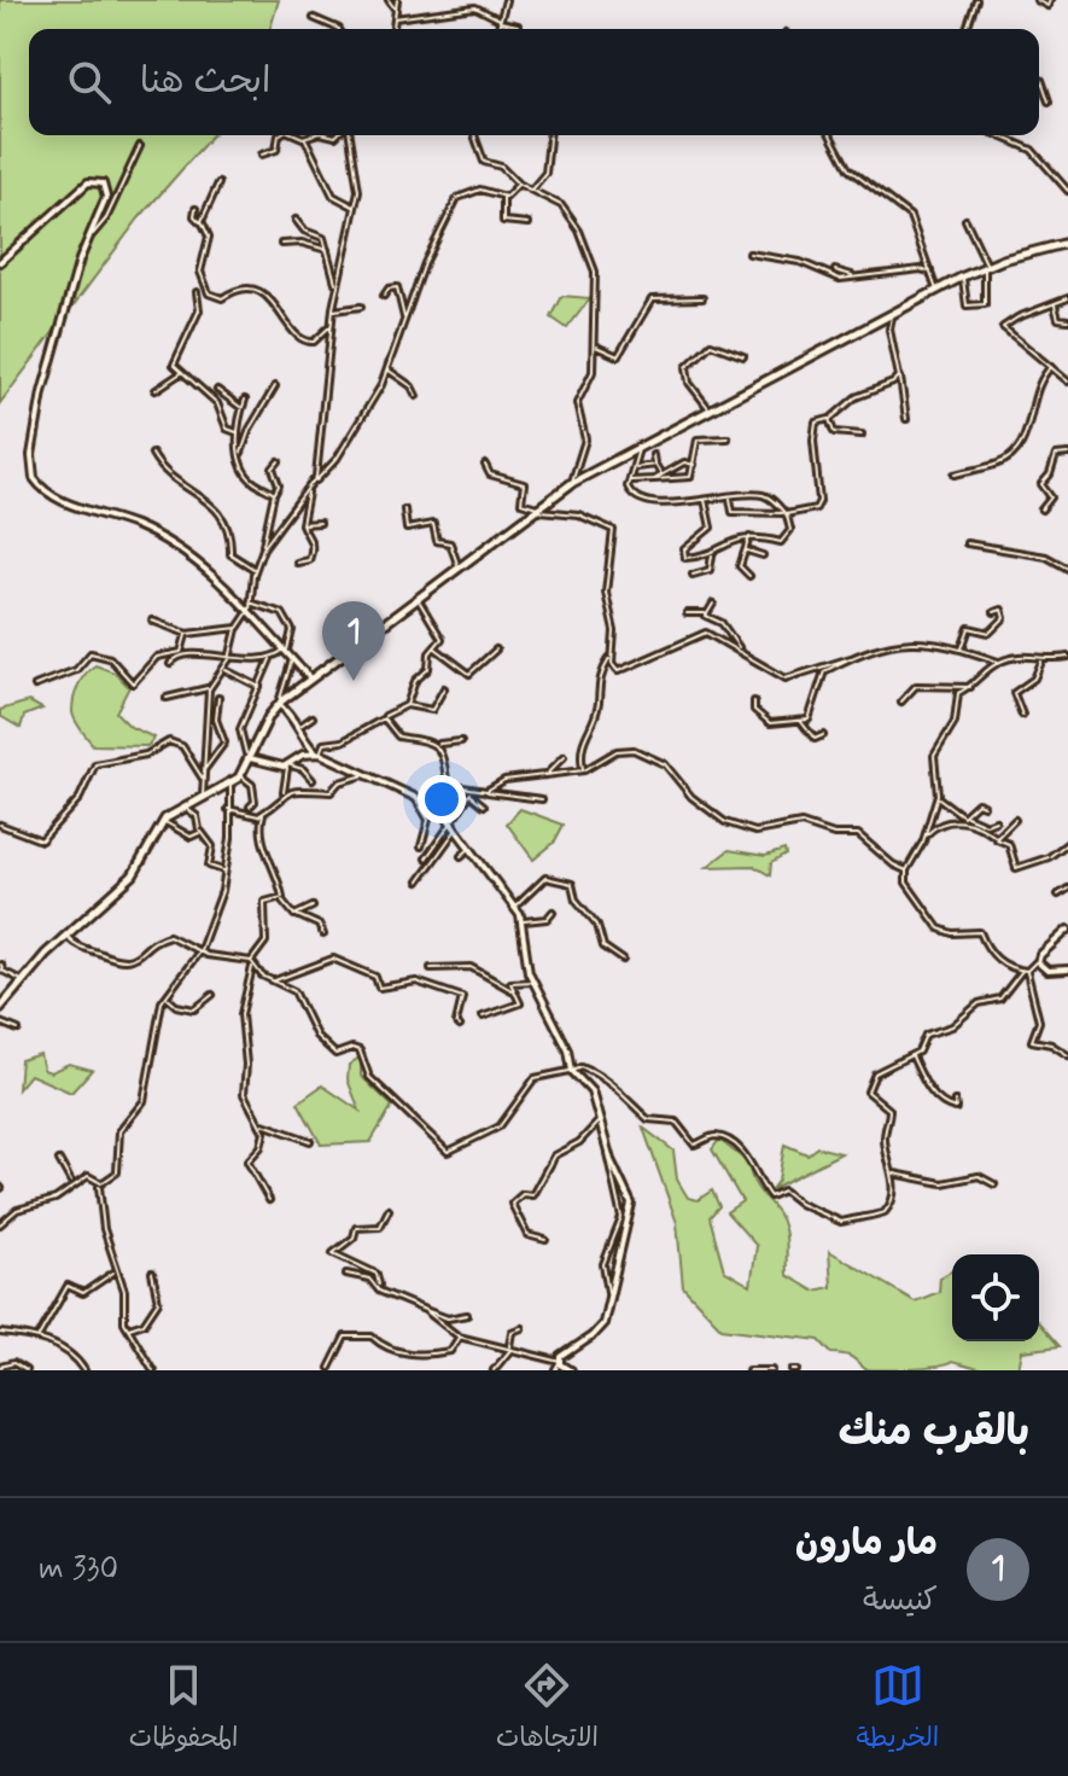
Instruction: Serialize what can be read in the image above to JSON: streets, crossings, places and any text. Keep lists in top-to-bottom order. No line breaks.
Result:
{"page":{"search":"ابحث هنا","pins":"1","heading":"بالقرب منك","list":[{"mark":"1","name":"مار مارون","note":"كنيسة","value":"330 m"}],"nav":["الخريطة","الاتجاهات","المحفوظات"]}}
